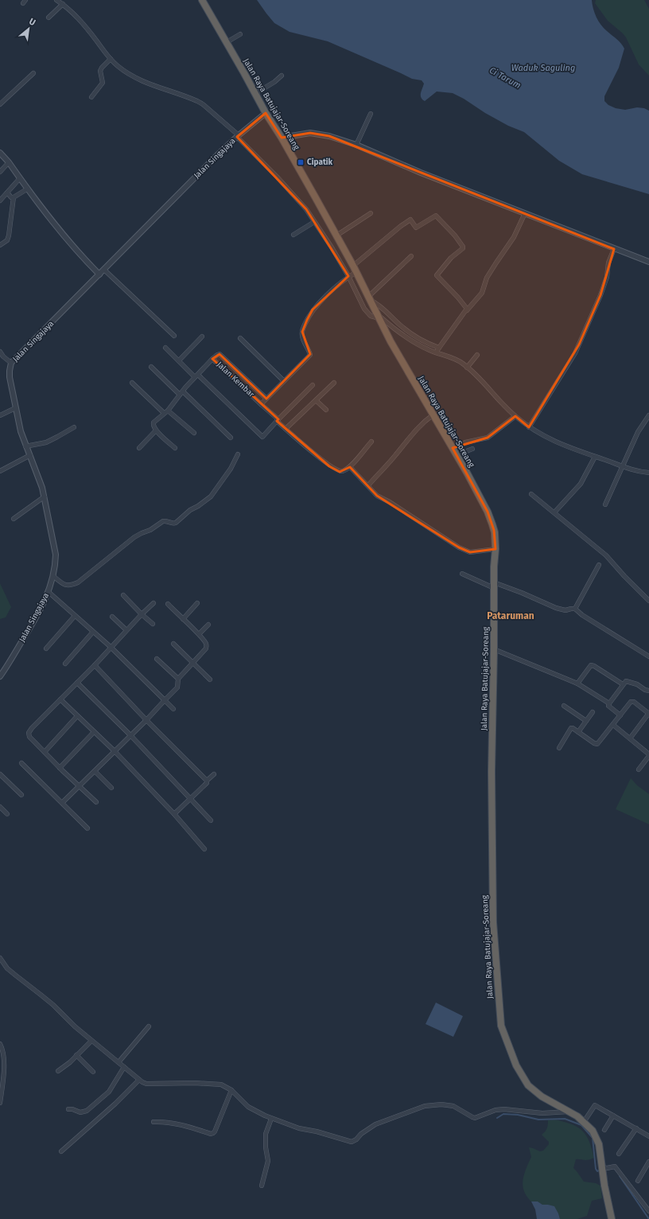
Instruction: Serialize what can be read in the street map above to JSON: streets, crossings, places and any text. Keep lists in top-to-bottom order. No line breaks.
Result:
{"streets":{"highway":["Jalan Raya Batujajar-Soreang"],"street":["Jalan Singajaya","Jalan Kembar"]},"crossings":[["Jalan Raya Batujajar-Soreang","Jalan Singajaya"],["Jalan Raya Batujajar-Soreang","Jalan Kembar"]],"districts":["Pataruman"],"water":["Waduk Saguling","Ci Tarum"],"places":{"transit":["Cipatik"]},"north":"top right"}
